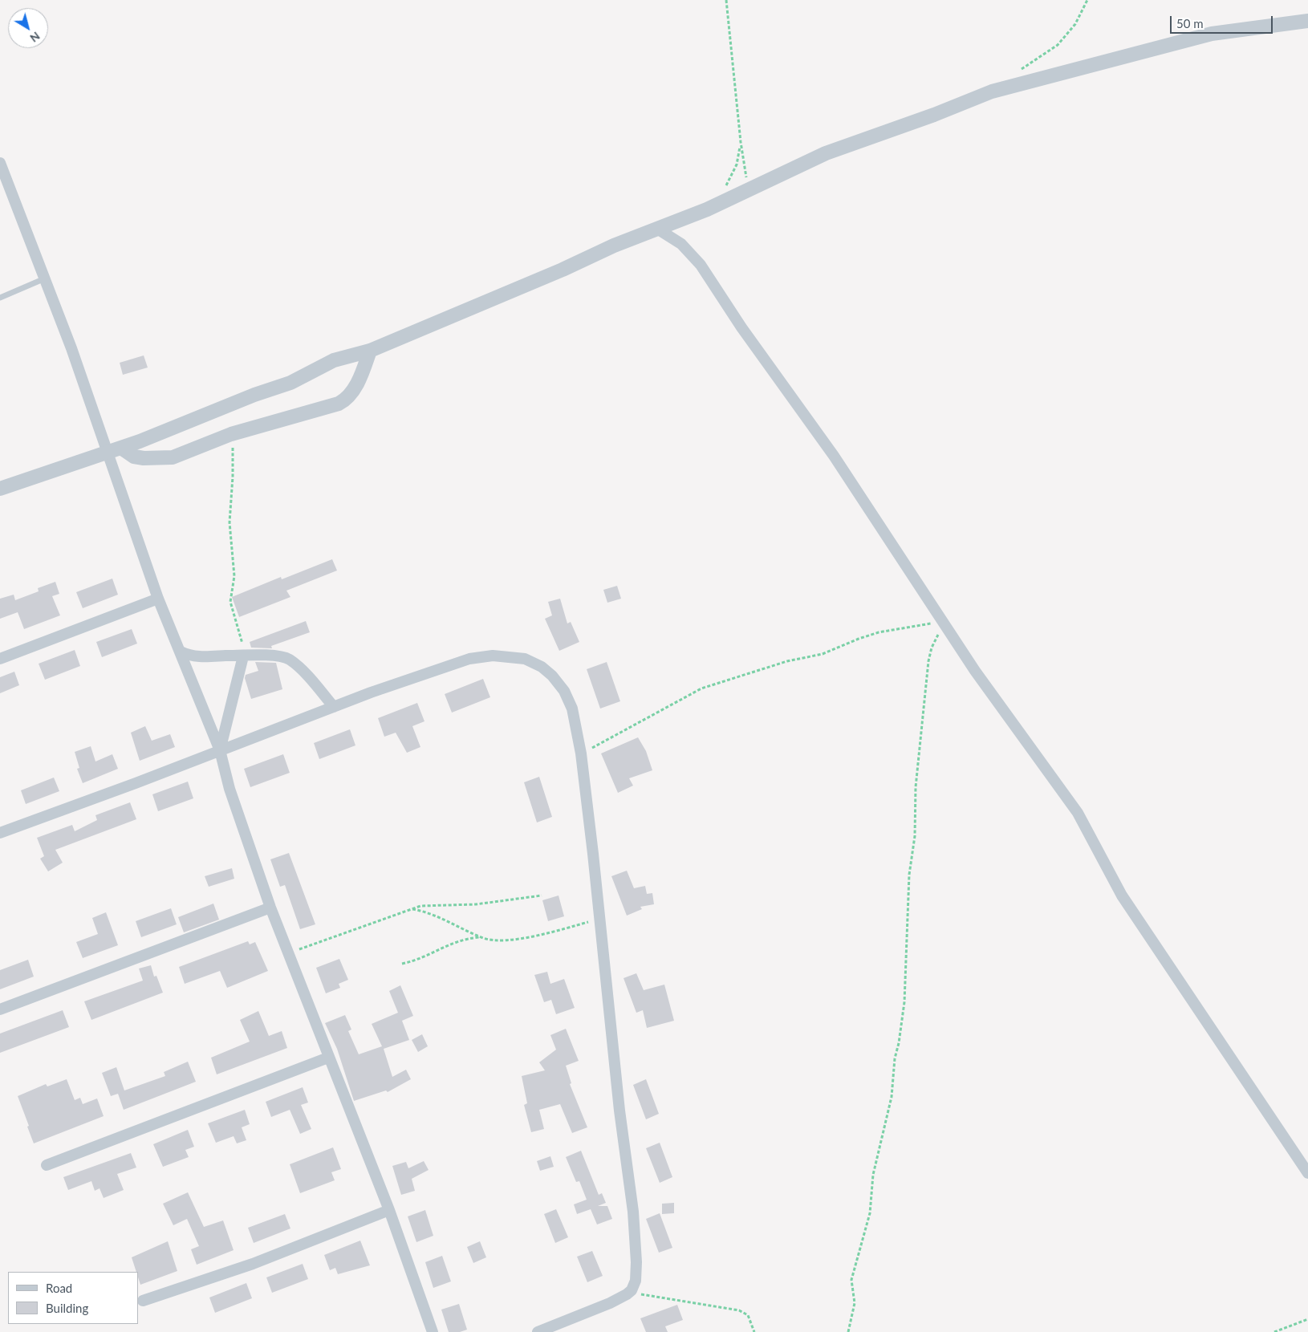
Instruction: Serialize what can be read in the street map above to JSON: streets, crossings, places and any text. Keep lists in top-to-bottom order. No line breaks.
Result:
{"legend":["Road","Building"],"scale_bar":"50 m","north":"bottom right"}
